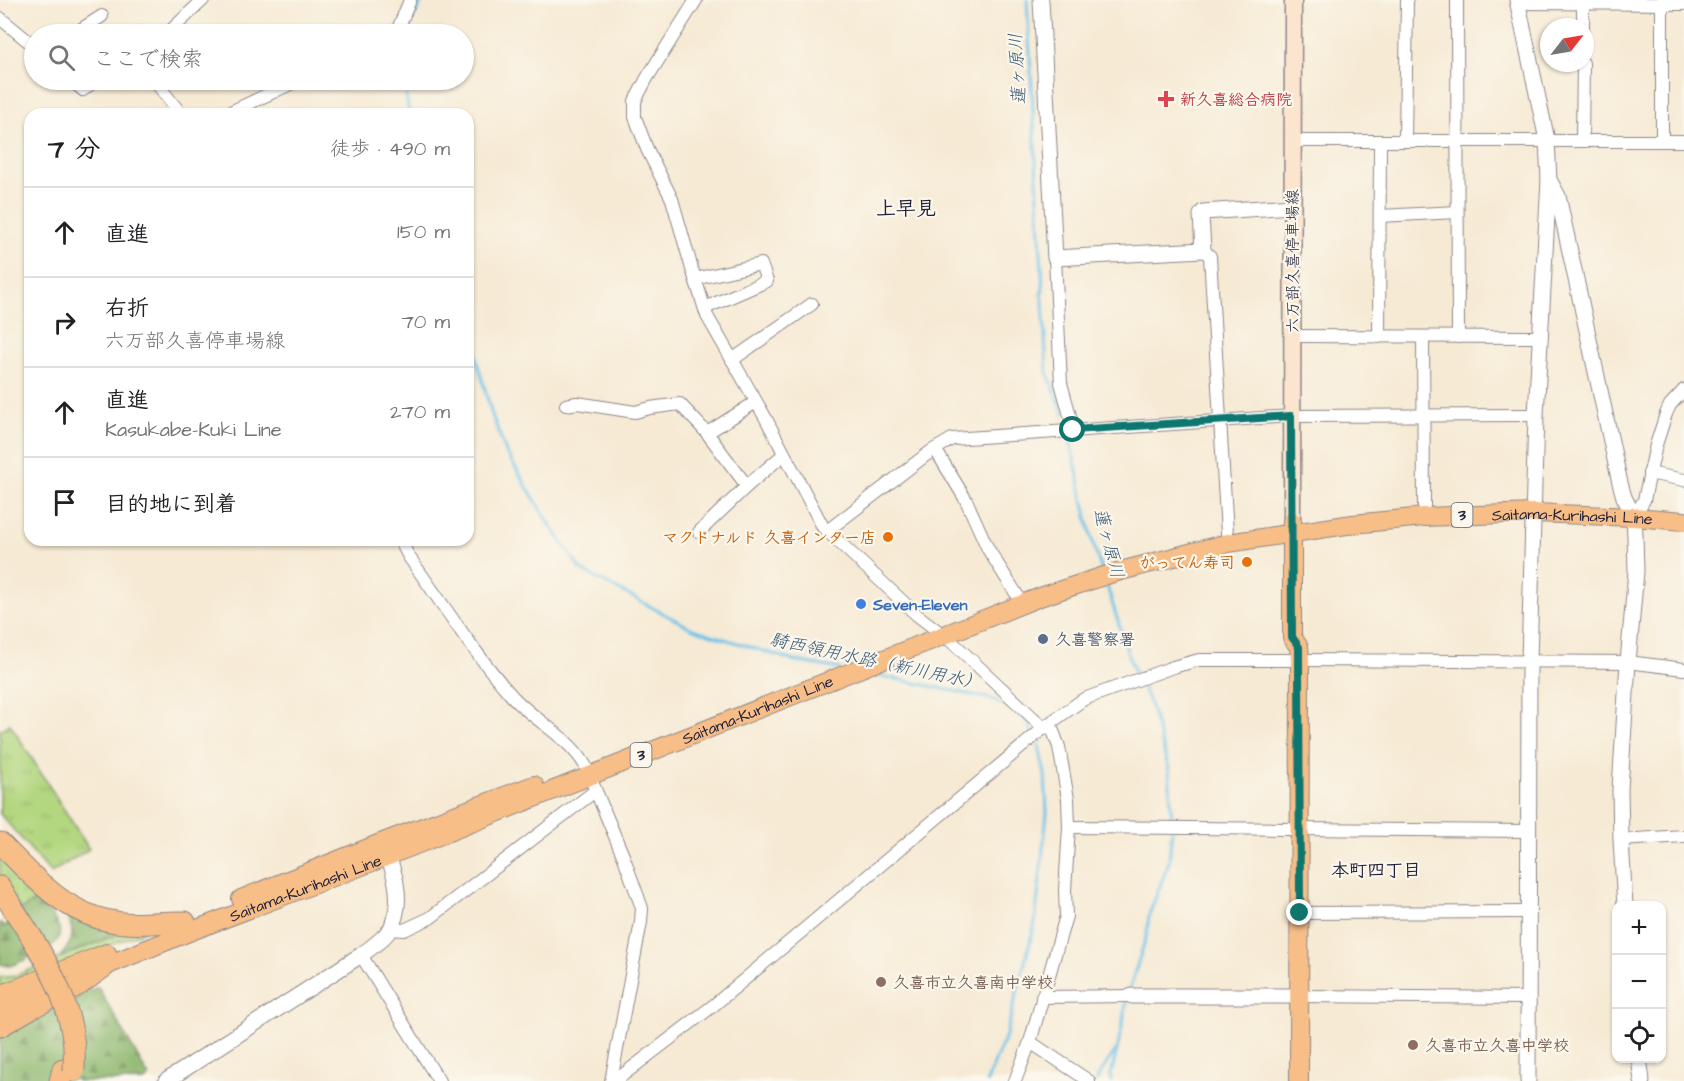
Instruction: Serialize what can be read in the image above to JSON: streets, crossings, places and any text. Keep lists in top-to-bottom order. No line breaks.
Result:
{"streets":{"main road":["六万部久喜停車場線","3","Saitama-Kurihashi Line"]},"crossings":[["六万部久喜停車場線","Saitama-Kurihashi Line"]],"districts":["上早見","本町四丁目"],"water":["蓮ヶ原川","騎西領用水路（新川用水）"],"places":{"health":["新久喜総合病院"],"other":["マクドナルド 久喜インター店","がってん寿司","Seven-Eleven","久喜警察署","久喜市立久喜南中学校","久喜市立久喜中学校"]},"north":"top right","page":{"search":"ここで検索","heading":["7 分","徒歩 · 490 m"],"list":[["直進","150 m"],["右折","六万部久喜停車場線","70 m"],["直進","Kasukabe-Kuki Line","270 m"],"目的地に到着"],"map_buttons":["+","−"]}}
